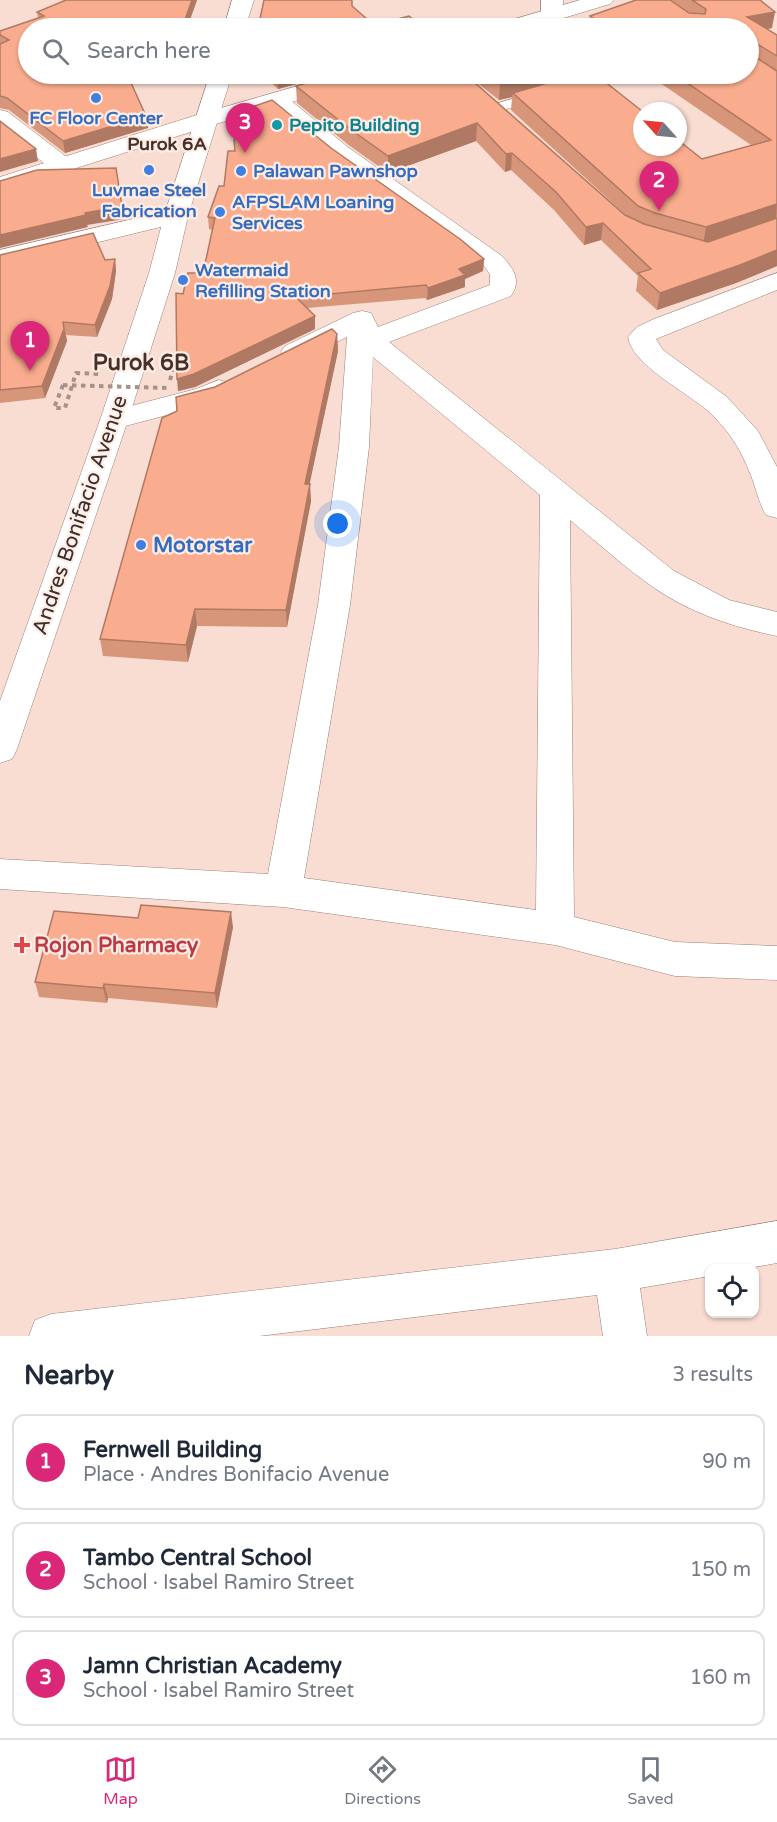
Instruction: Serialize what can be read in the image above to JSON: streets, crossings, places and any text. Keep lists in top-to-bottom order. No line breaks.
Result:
{"streets":{"main road":["Andres Bonifacio Avenue"]},"districts":["Purok 6A","Purok 6B"],"places":{"other":["FC Floor Center","Pepito Building","Luvmae Steel Fabrication","Palawan Pawnshop","AFPSLAM Loaning Services","Watermaid Refilling Station","Motorstar"],"health":["Rojon Pharmacy"]},"north":"top left","page":{"search":"Search here","pins":["3","2","1"],"heading":["Nearby","3 results"],"list":[{"mark":"1","name":"Fernwell Building","note":"Place · Andres Bonifacio Avenue","value":"90 m"},{"mark":"2","name":"Tambo Central School","note":"School · Isabel Ramiro Street","value":"150 m"},{"mark":"3","name":"Jamn Christian Academy","note":"School · Isabel Ramiro Street","value":"160 m"}],"nav":["Map","Directions","Saved"]}}
